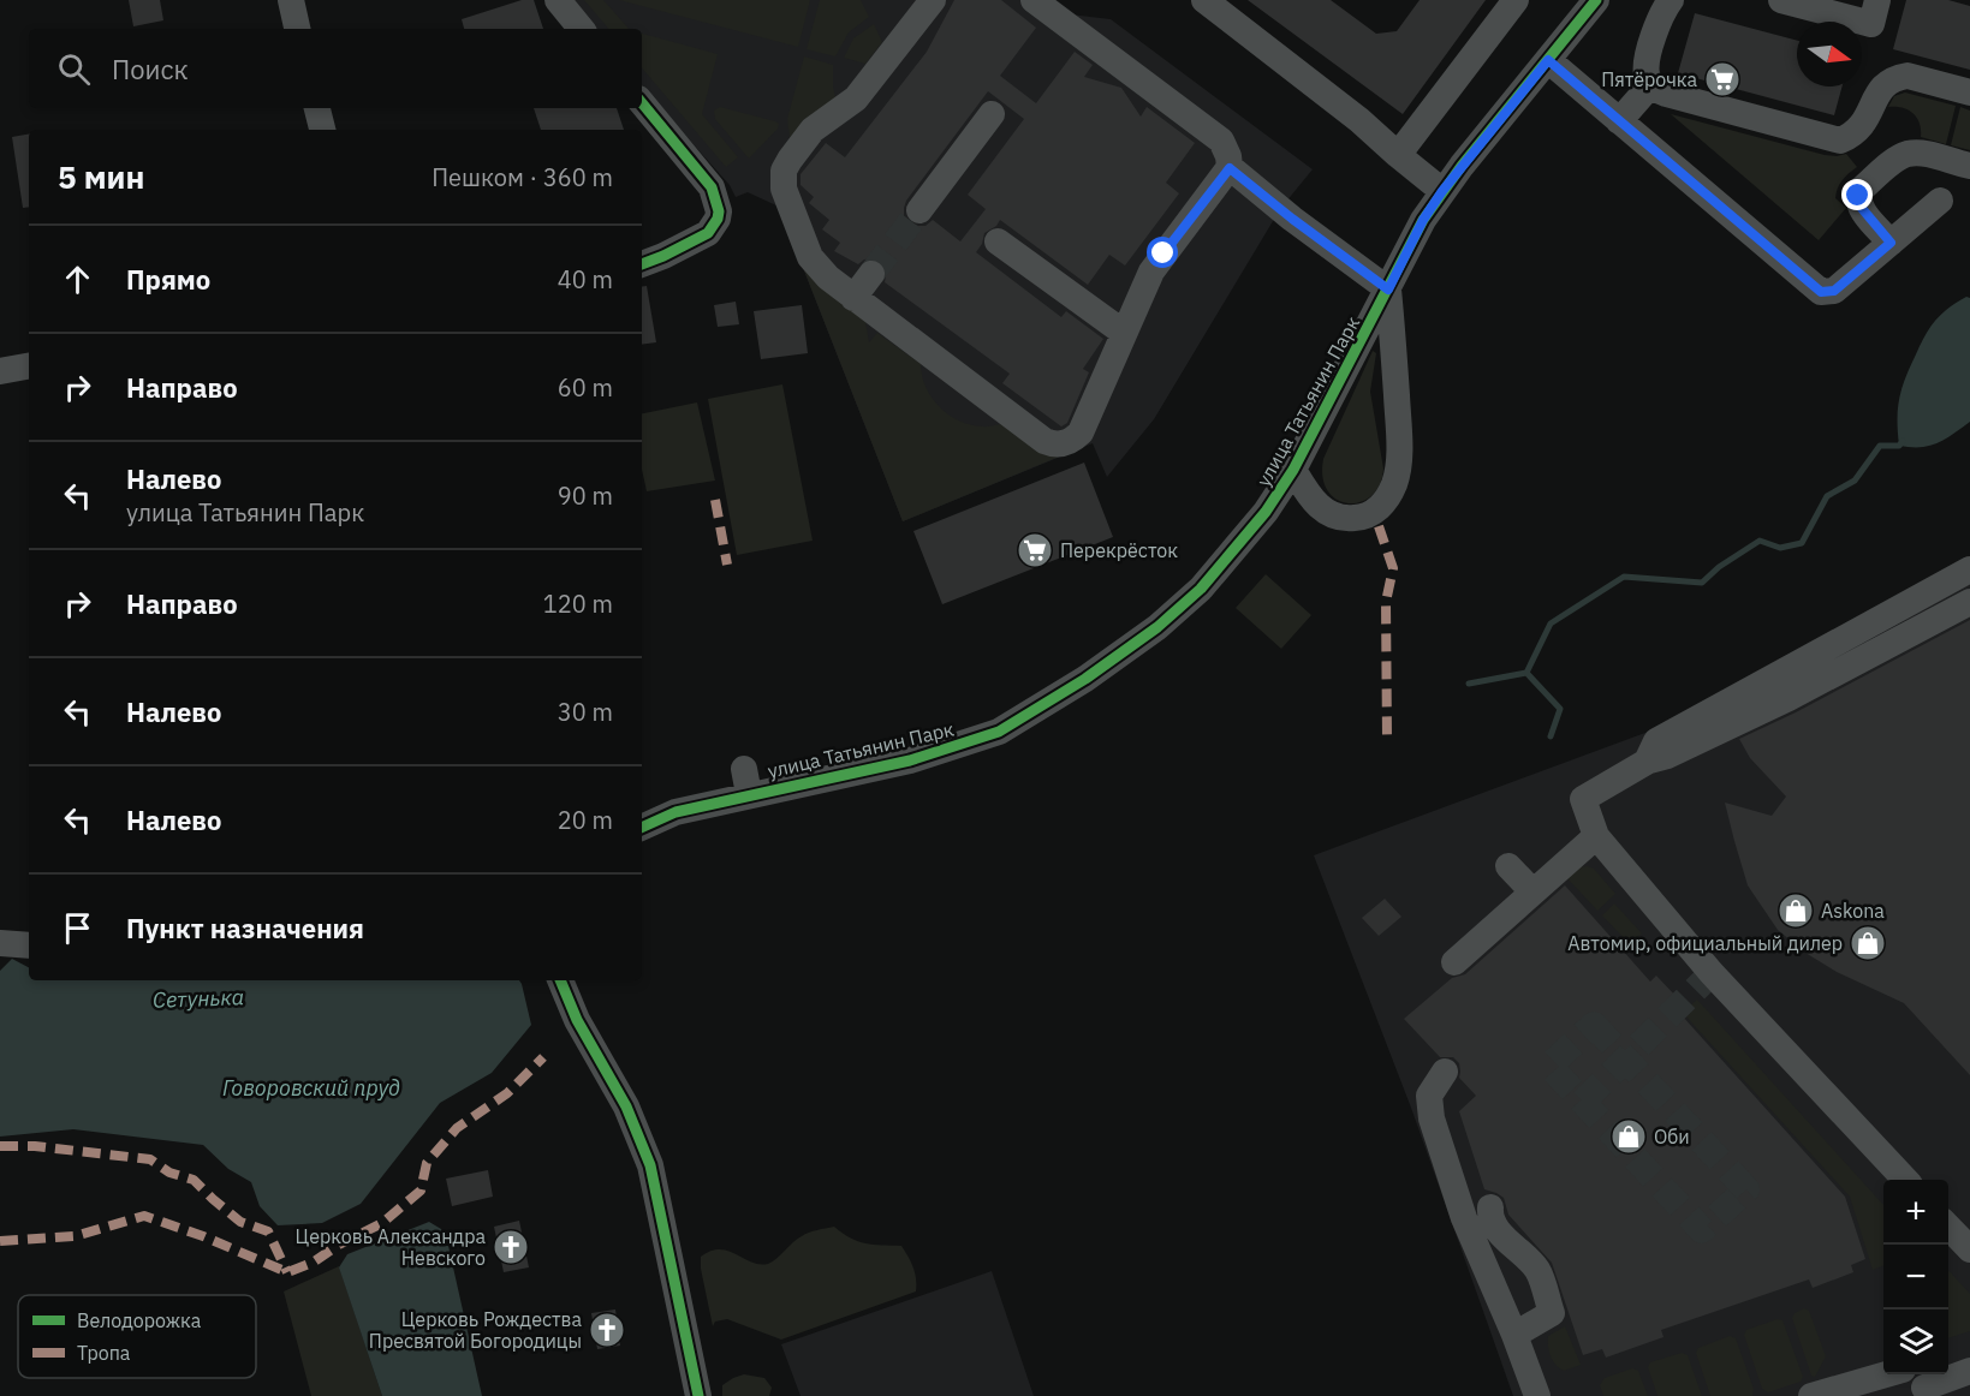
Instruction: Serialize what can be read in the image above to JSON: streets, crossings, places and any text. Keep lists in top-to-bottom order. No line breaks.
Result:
{"streets":{"street":["улица Татьянин Парк"]},"water":["Сетунька","Говоровский пруд"],"places":{"supermarket":["Пятёрочка","Перекрёсток"],"shop":["Askona","Автомир, официальный дилер","Оби"],"church":["Церковь Александра Невского","Церковь Рождества Пресвятой Богородицы"]},"legend":["Велодорожка","Тропа"],"north":"right","page":{"search":"Поиск","heading":["5 мин","Пешком · 360 m"],"list":[["Прямо","40 m"],["Направо","60 m"],["Налево","улица Татьянин Парк","90 m"],["Направо","120 m"],["Налево","30 m"],["Налево","20 m"],"Пункт назначения"],"map_buttons":["+","−"]}}
